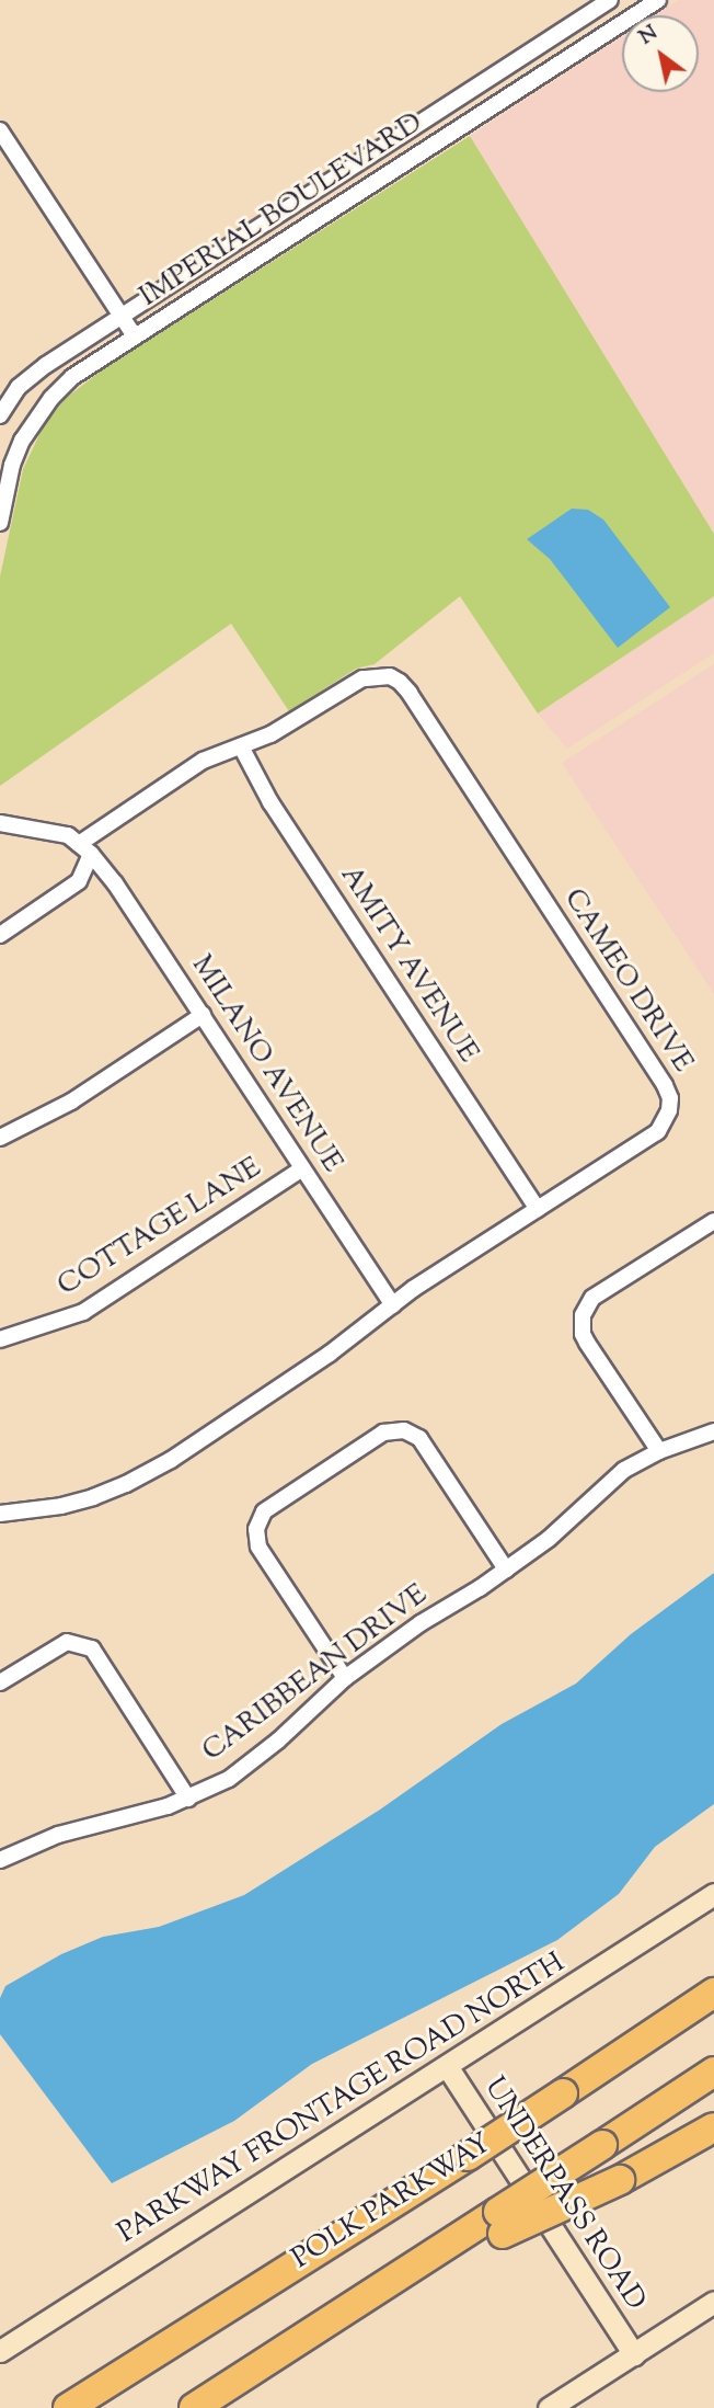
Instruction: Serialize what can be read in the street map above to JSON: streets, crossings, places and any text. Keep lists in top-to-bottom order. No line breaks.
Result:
{"streets":{"highway":["POLK PARKWAY"],"main road":["PARKWAY FRONTAGE ROAD NORTH","UNDERPASS ROAD"],"street":["IMPERIAL BOULEVARD","AMITY AVENUE","CAMEO DRIVE","MILANO AVENUE","COTTAGE LANE","CARIBBEAN DRIVE"]},"crossings":[["AMITY AVENUE","CAMEO DRIVE"],["CAMEO DRIVE","MILANO AVENUE"],["MILANO AVENUE","COTTAGE LANE"],["PARKWAY FRONTAGE ROAD NORTH","UNDERPASS ROAD"]],"north":"top left"}
